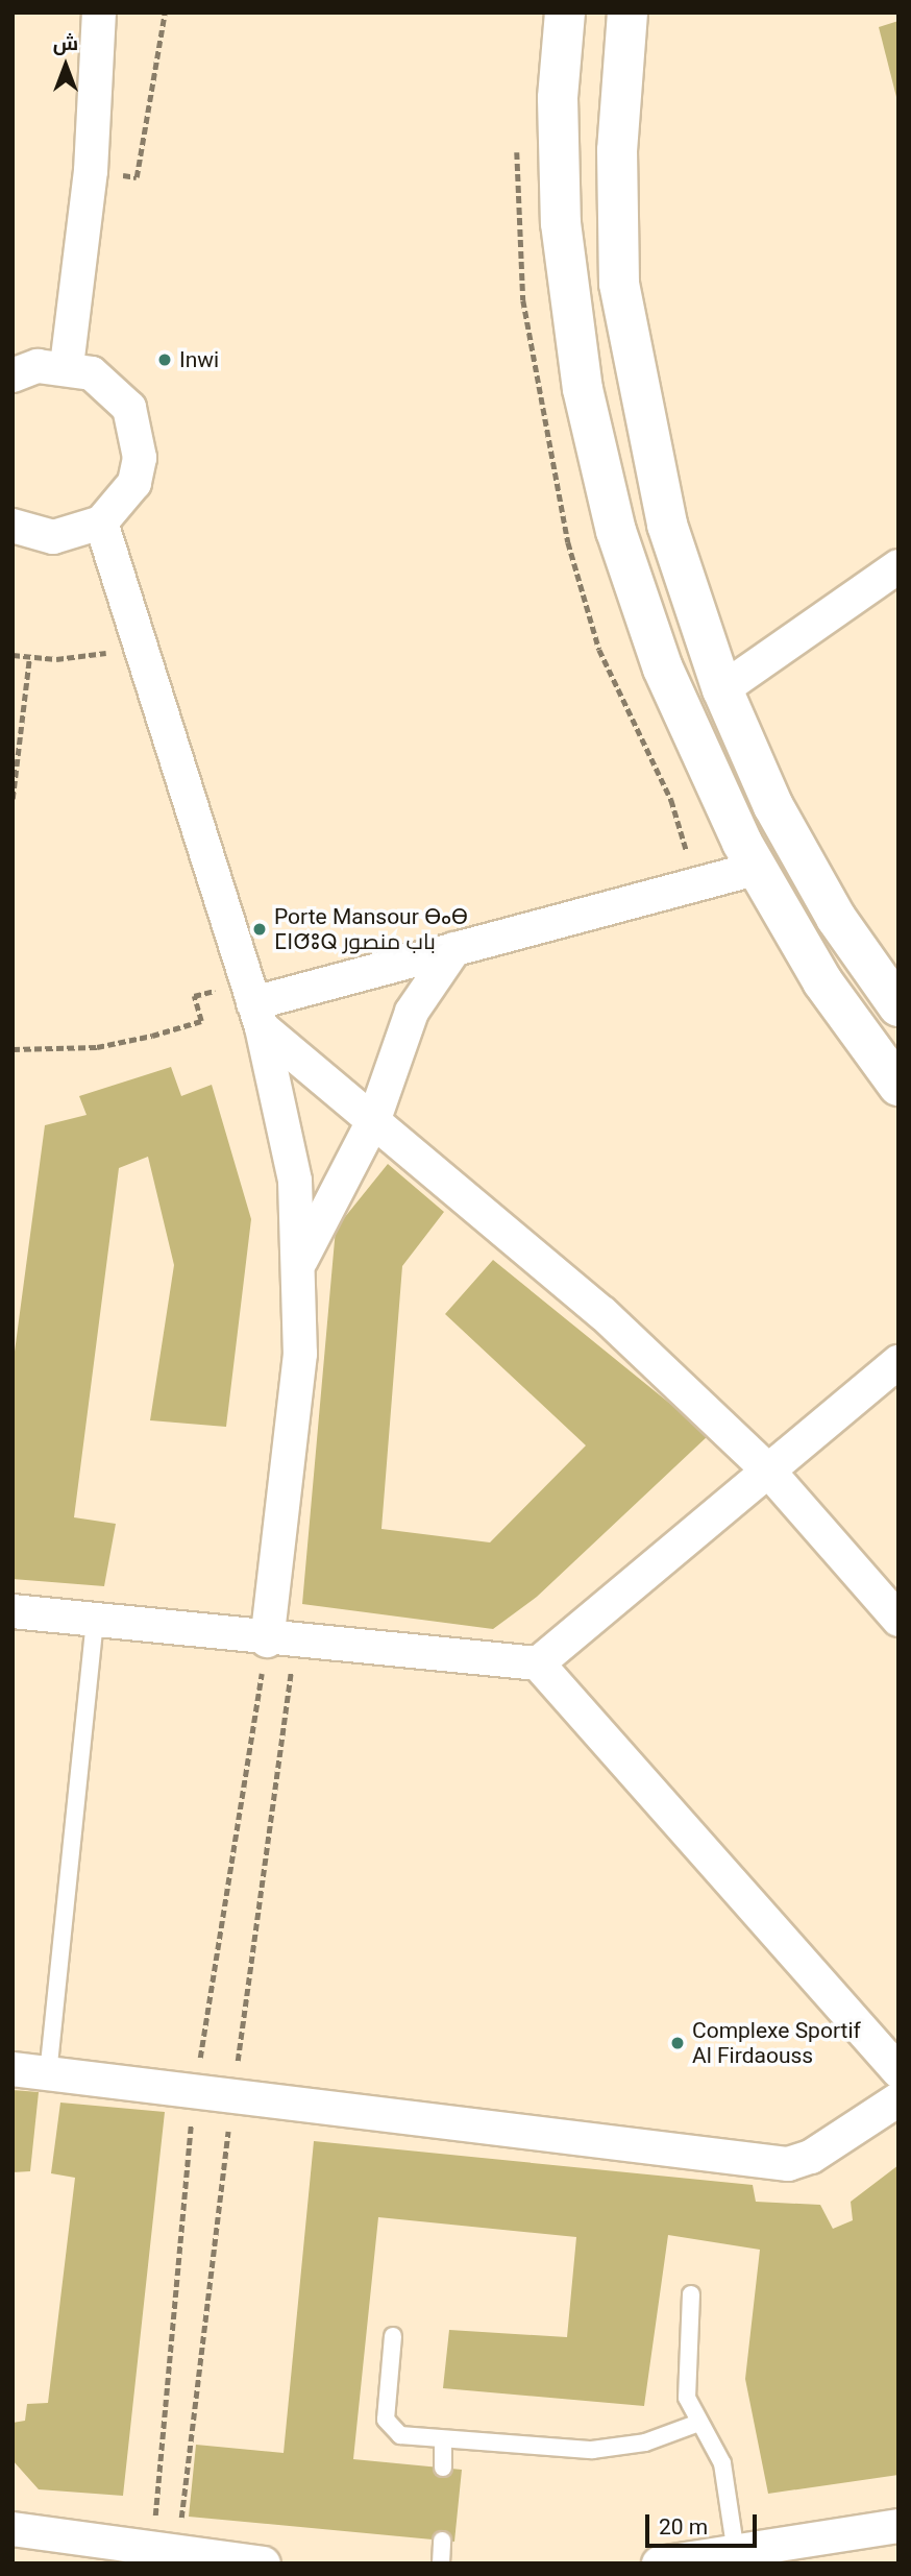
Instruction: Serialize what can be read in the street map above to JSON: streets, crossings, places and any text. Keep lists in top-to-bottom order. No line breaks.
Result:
{"places":["Inwi","Porte Mansour ⴱⴰⴱ ⵎⵏⵚⵓⵕ باب منصور","Complexe Sportif Al Firdaouss"],"scale_bar":"20 m","north":"top"}
